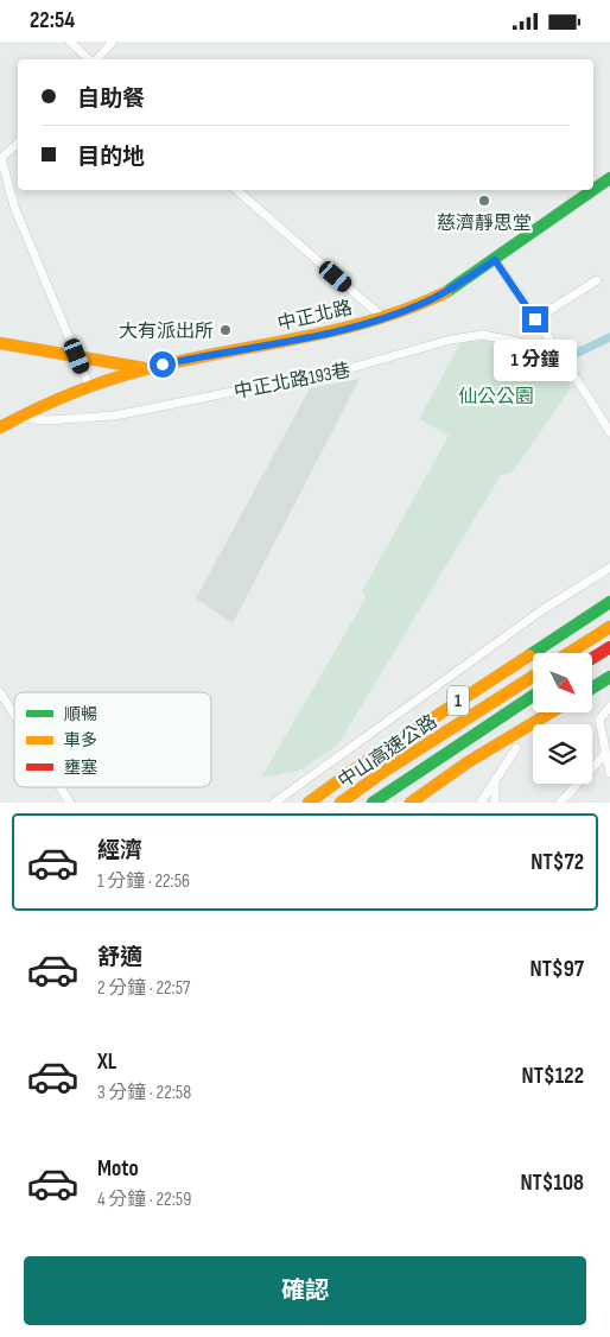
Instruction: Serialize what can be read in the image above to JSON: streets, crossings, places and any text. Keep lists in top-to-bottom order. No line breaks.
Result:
{"streets":{"main road":["中正北路","1","中山高速公路"],"street":["中正北路193巷"]},"crossings":[["中正北路","中正北路193巷"]],"parks":["仙公公園"],"places":["慈濟靜思堂","大有派出所"],"legend":["順暢","車多","壅塞"],"north":"bottom right","page":{"status":"22:54","banner":["自助餐","目的地"],"bubble":"1 分鐘","list":[{"name":"經濟","note":"1 分鐘 · 22:56","value":"NT$72"},{"name":"舒適","note":"2 分鐘 · 22:57","value":"NT$97"},{"name":"XL","note":"3 分鐘 · 22:58","value":"NT$122"},{"name":"Moto","note":"4 分鐘 · 22:59","value":"NT$108"}],"buttons":"確認"}}
